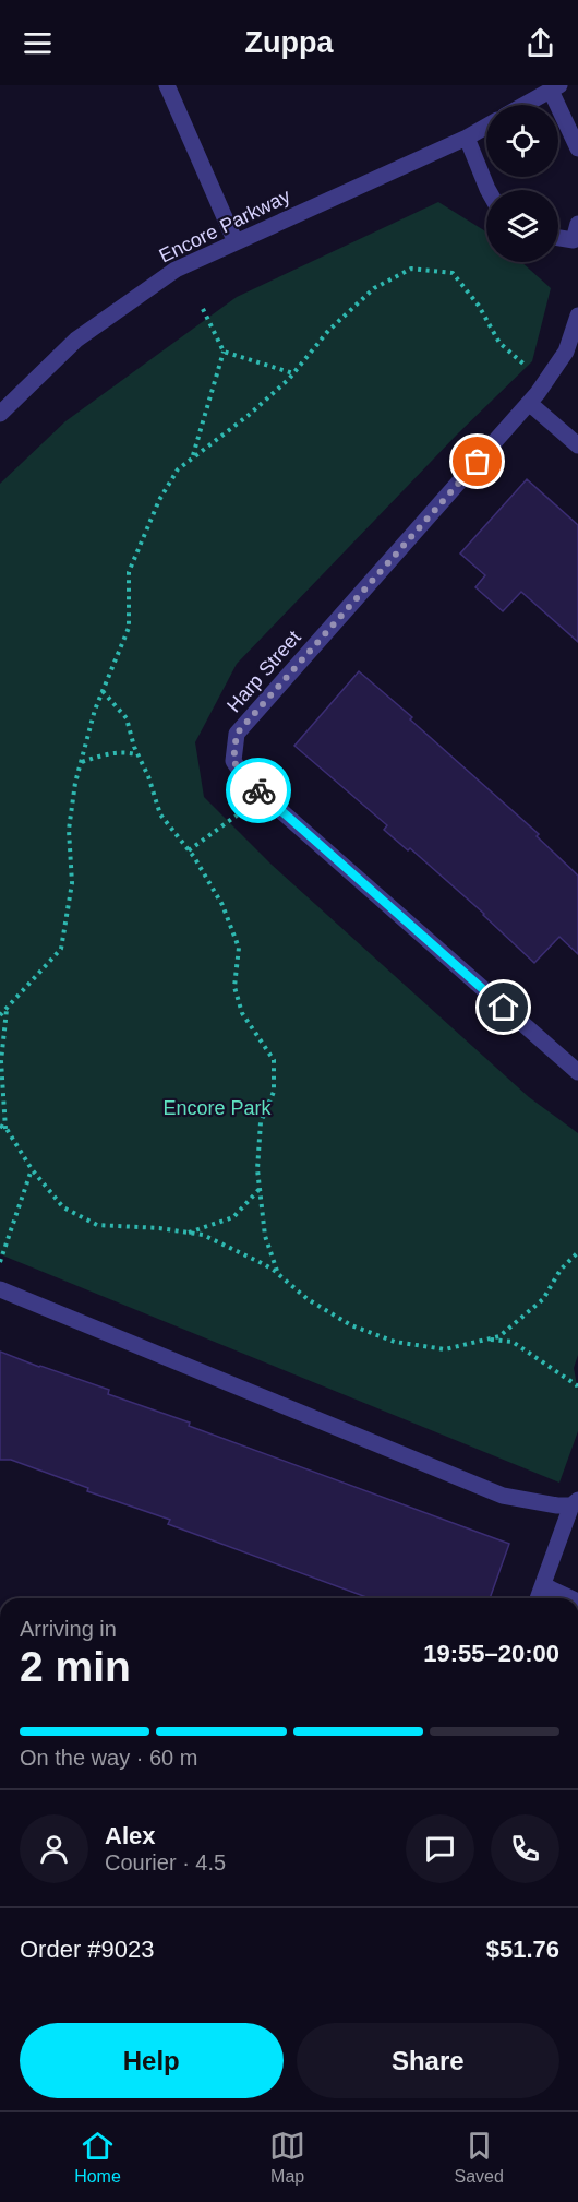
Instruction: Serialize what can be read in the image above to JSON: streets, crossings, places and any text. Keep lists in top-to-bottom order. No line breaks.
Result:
{"streets":{"street":["Encore Parkway","Harp Street"]},"parks":["Encore Park"],"page":{"header":"Zuppa","heading":["2 min","Arriving in","19:55–20:00"],"panel":["Alex","Courier · 4.5","Order #9023","$51.76"],"bar":"On the way · 60 m","buttons":["Help","Share"],"tabs":["Home","Map","Saved"]}}
